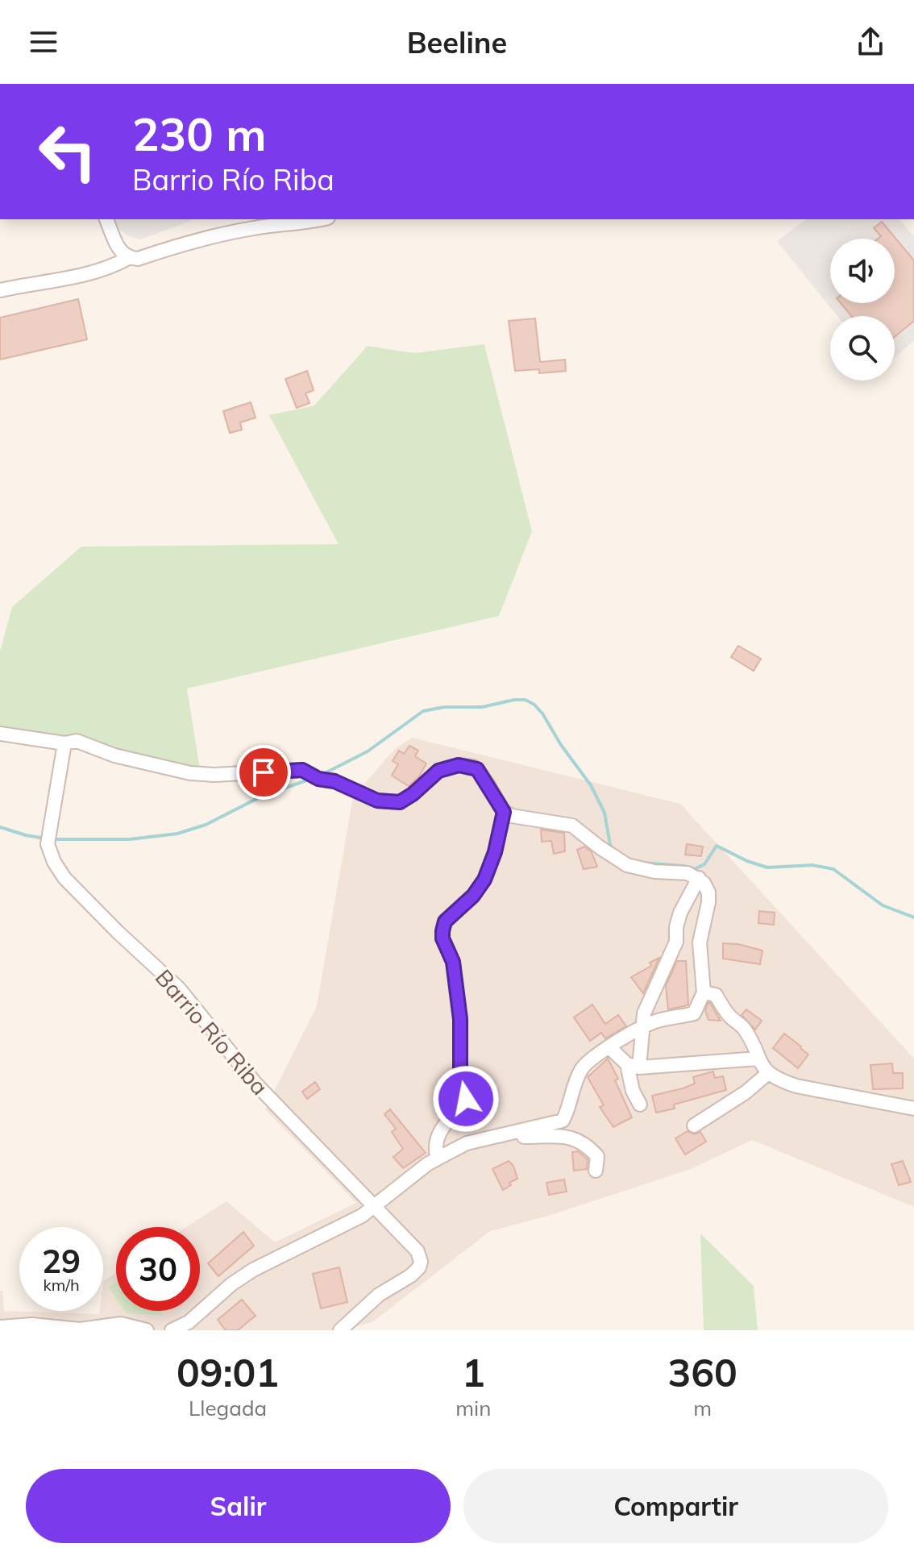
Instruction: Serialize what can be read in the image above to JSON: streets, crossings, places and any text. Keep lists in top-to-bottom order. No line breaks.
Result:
{"streets":{"street":["Barrio Río Riba"]},"page":{"header":"Beeline","turn":["230 m","Barrio Río Riba"],"speed":"29 km/h","limit":"30","eta":["09:01","Llegada","1","min","360","m"],"buttons":["Salir","Compartir"]}}
